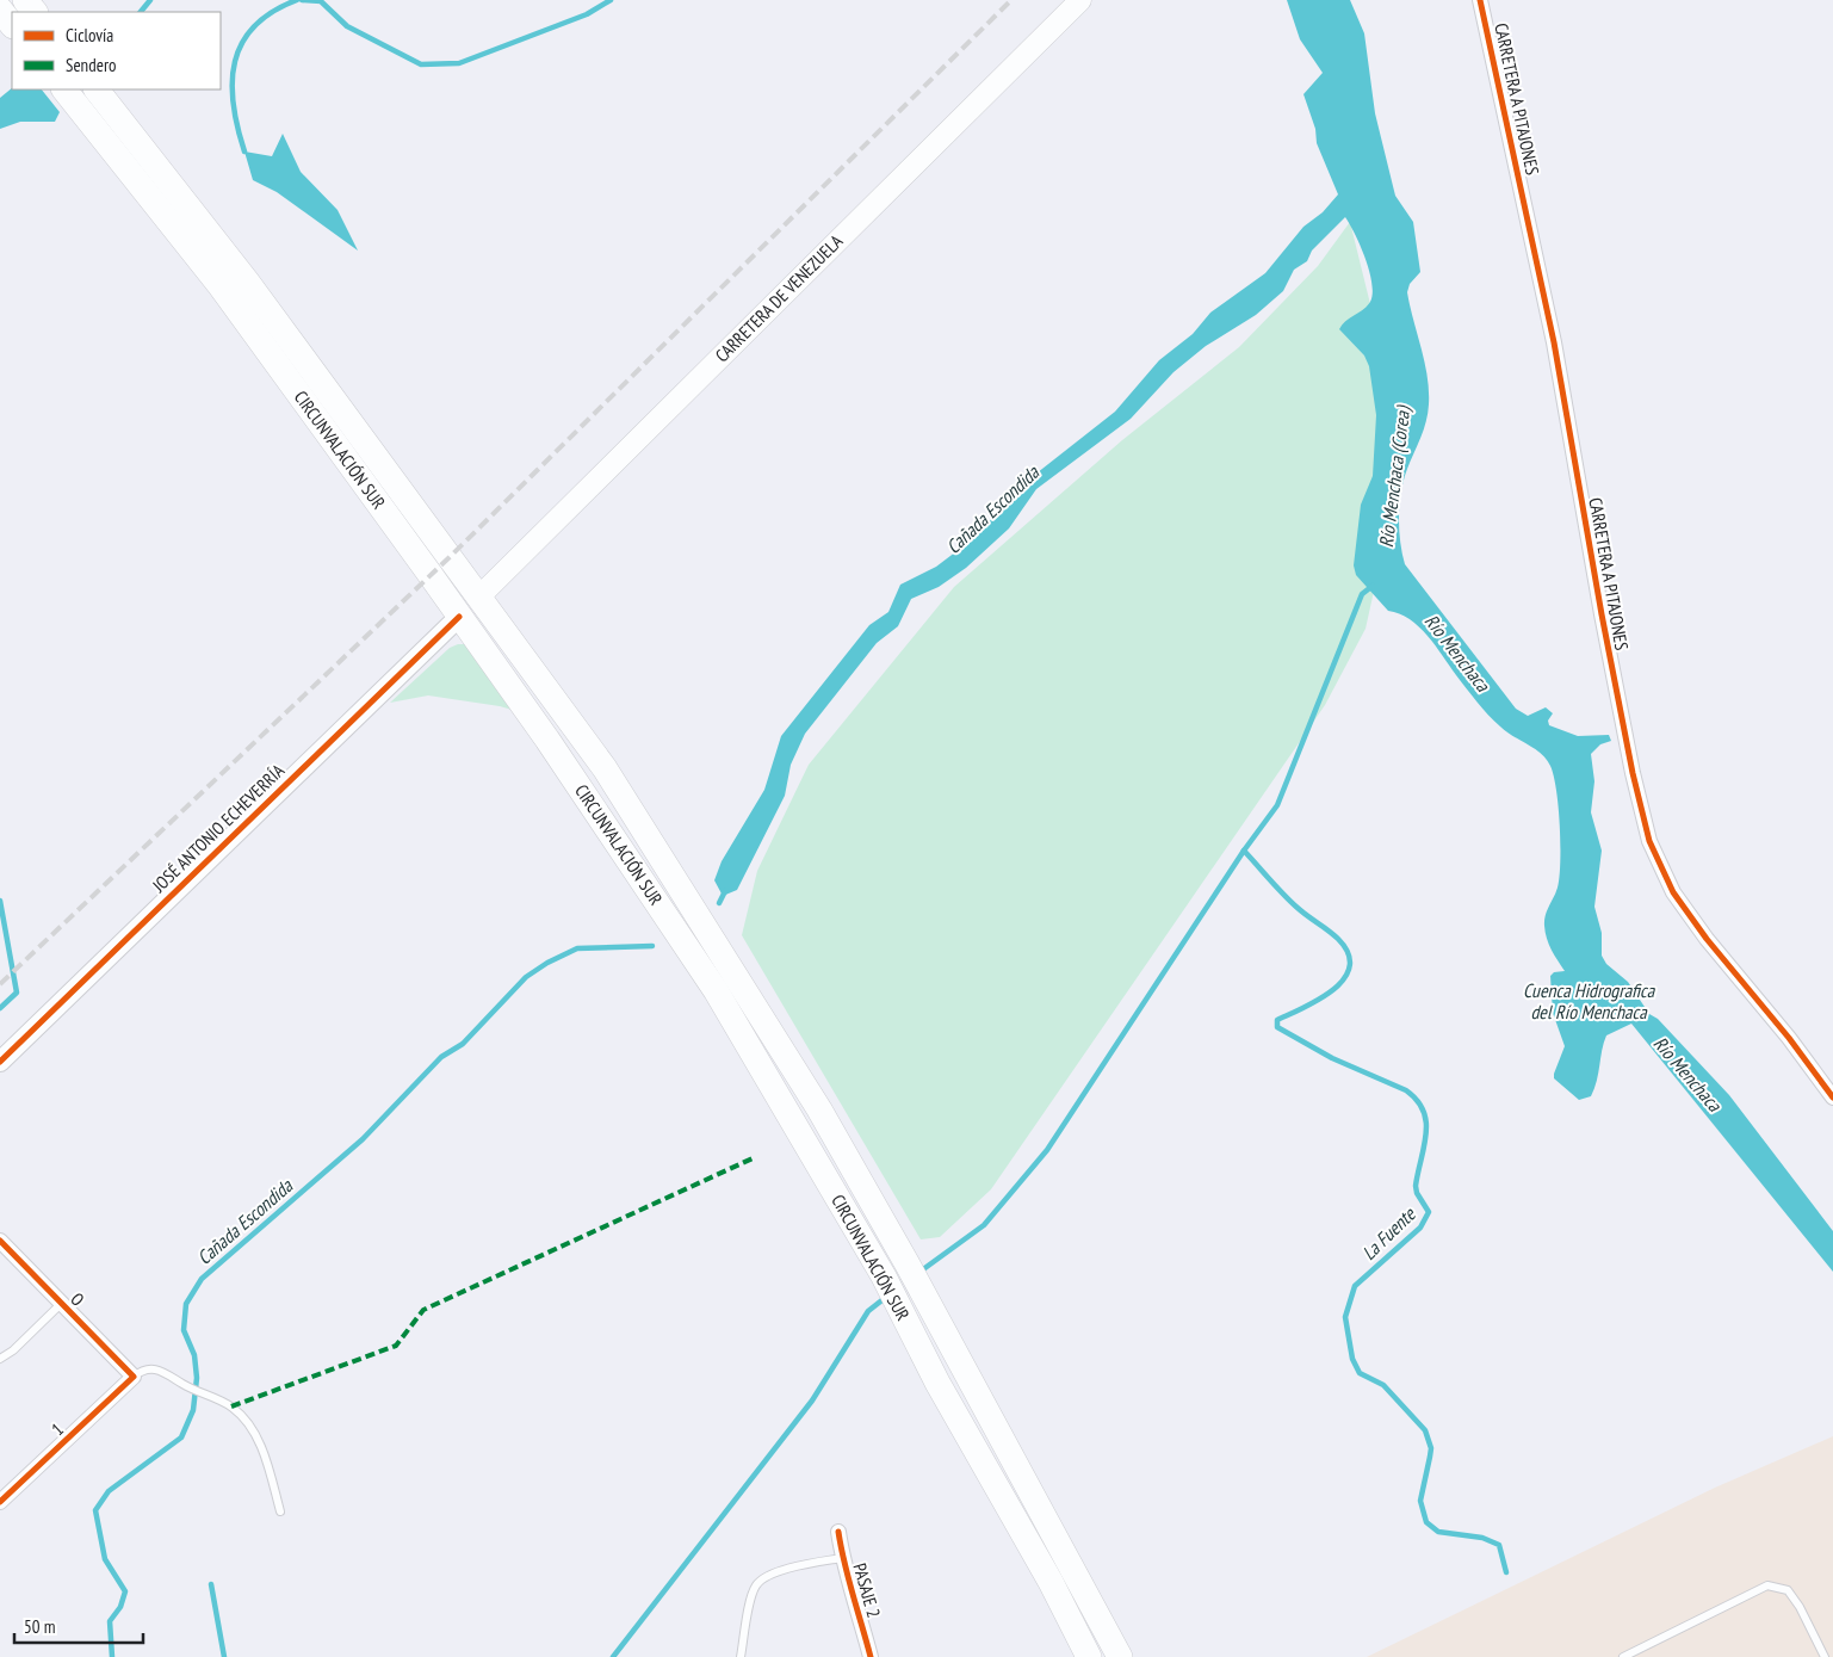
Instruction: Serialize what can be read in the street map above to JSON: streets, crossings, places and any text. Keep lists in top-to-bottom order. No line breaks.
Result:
{"streets":{"highway":["CIRCUNVALACIÓN SUR"],"main road":["CARRETERA DE VENEZUELA"],"street":["CARRETERA A PITAJONES","JOSÉ ANTONIO ECHEVERRÍA","O","1","PASAJE 2"]},"crossings":[["CARRETERA DE VENEZUELA","CIRCUNVALACIÓN SUR"],["CIRCUNVALACIÓN SUR","JOSÉ ANTONIO ECHEVERRÍA"],["O","1"]],"water":["Río Menchaca (Corea)","Cañada Escondida","Río Menchaca","Cuenca Hidrografica del Río Menchaca","La Fuente"],"legend":["Ciclovía","Sendero"],"scale_bar":"50 m"}
